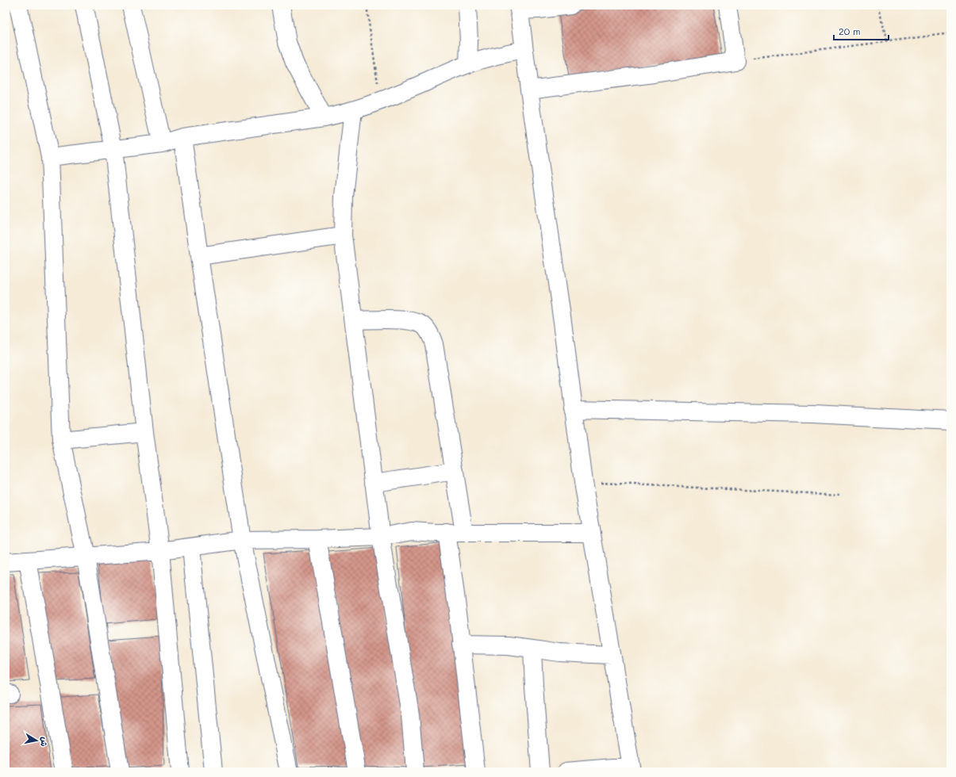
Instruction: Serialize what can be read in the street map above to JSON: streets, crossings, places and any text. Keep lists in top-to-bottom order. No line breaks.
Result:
{"scale_bar":"20 m","north":"right"}
